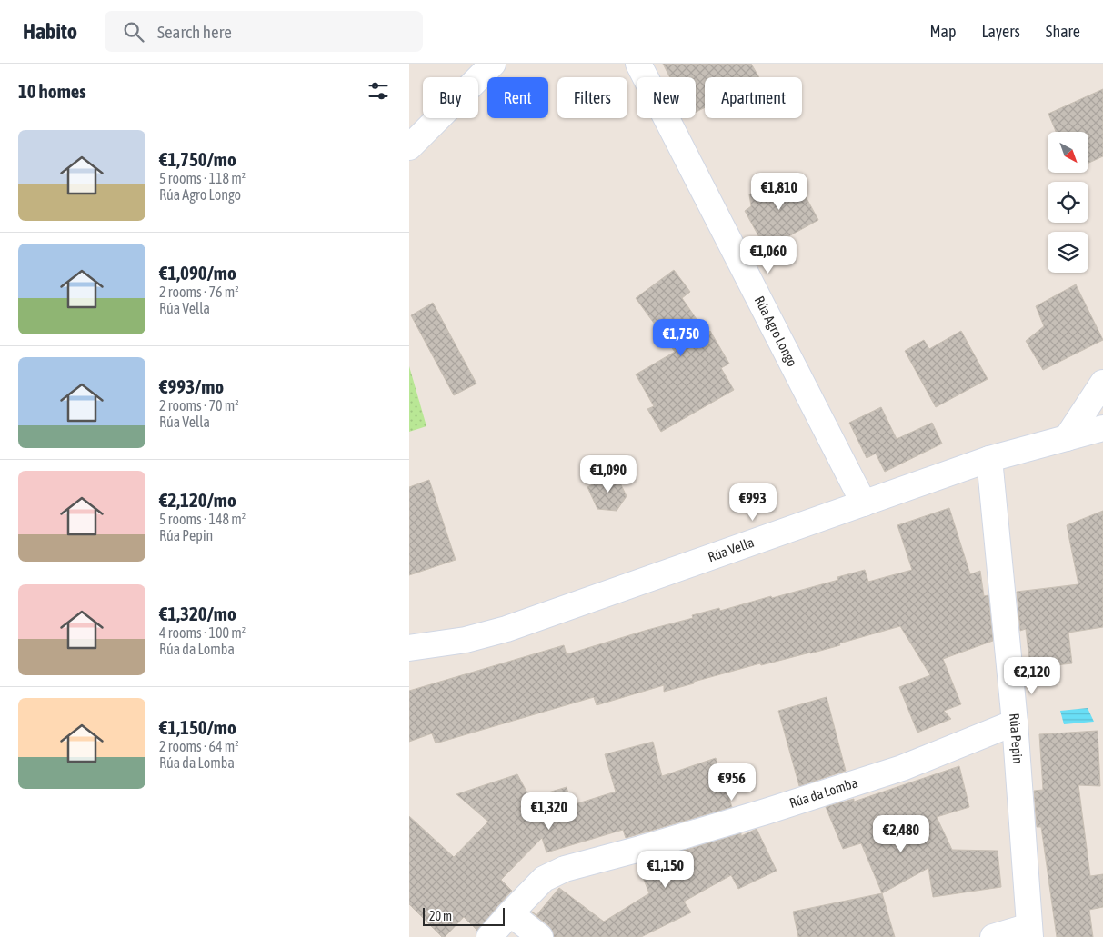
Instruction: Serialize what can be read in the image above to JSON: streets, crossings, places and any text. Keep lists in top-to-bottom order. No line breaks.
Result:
{"streets":{"street":["Rúa Agro Longo","Rúa Vella","Rúa Pepin","Rúa da Lomba"]},"crossings":[["Rúa Agro Longo","Rúa Vella"],["Rúa Vella","Rúa Pepin"],["Rúa Pepin","Rúa da Lomba"]],"scale_bar":"20 m","north":"bottom right","page":{"header":"Habito","search":"Search here","nav":["Map","Layers","Share"],"heading":"10 homes","chip":["Buy","Rent","Filters","New","Apartment"],"list":[{"name":"€1,750/mo","note":"5 rooms · 118 m² · Rúa Agro Longo"},{"name":"€1,090/mo","note":"2 rooms · 76 m² · Rúa Vella"},{"name":"€993/mo","note":"2 rooms · 70 m² · Rúa Vella"},{"name":"€2,120/mo","note":"5 rooms · 148 m² · Rúa Pepin"},{"name":"€1,320/mo","note":"4 rooms · 100 m² · Rúa da Lomba"},{"name":"€1,150/mo","note":"2 rooms · 64 m² · Rúa da Lomba"}],"price":["€1,810","€1,060","€1,750","€1,090","€993","€2,120","€956","€1,320","€2,480","€1,150"],"scale":"20 m"}}
